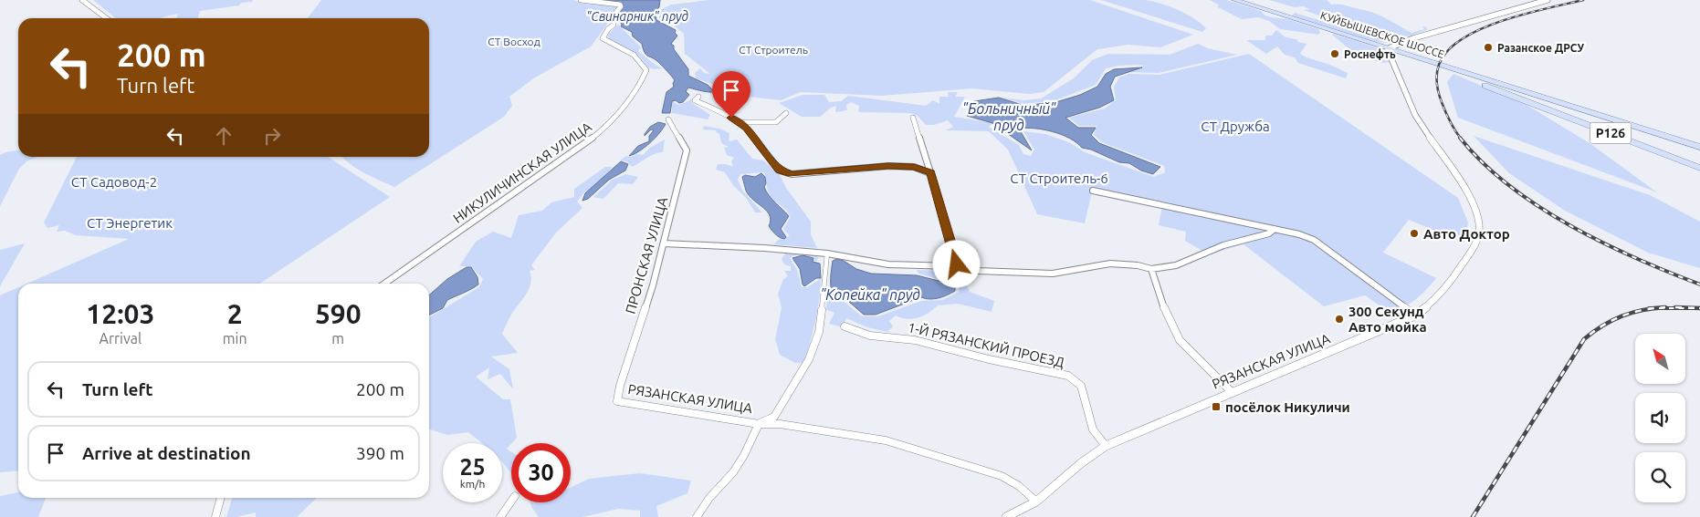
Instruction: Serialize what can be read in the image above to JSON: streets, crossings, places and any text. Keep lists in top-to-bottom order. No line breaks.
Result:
{"streets":{"main road":["КУЙБЫШЕВСКОЕ ШОССЕ","Р126"],"street":["НИКУЛИЧИНСКАЯ УЛИЦА","ПРОНСКАЯ УЛИЦА","1-Й РЯЗАНСКИЙ ПРОЕЗД","РЯЗАНСКАЯ УЛИЦА"]},"crossings":[["КУЙБЫШЕВСКОЕ ШОССЕ","Р126"],["КУЙБЫШЕВСКОЕ ШОССЕ","РЯЗАНСКАЯ УЛИЦА"],["ПРОНСКАЯ УЛИЦА","РЯЗАНСКАЯ УЛИЦА"],["1-Й РЯЗАНСКИЙ ПРОЕЗД","РЯЗАНСКАЯ УЛИЦА"]],"water":["\"Свинарник\" пруд","\"Больничный\" пруд","\"Копейка\" пруд"],"parks":["СТ Восход","СТ Строитель","СТ Дружба","СТ Строитель-6","СТ Садовод-2","СТ Энергетик"],"places":{"other":["Разанское ДРСУ","Роснефть","Авто Доктор","300 Секунд Авто мойка"],"transit":["посёлок Никуличи"]},"north":"top left","page":{"turn":["200 m","Turn left"],"eta":["12:03","Arrival","2","min","590","m"],"list":[{"name":"Turn left","value":"200 m"},{"name":"Arrive at destination","value":"390 m"}],"speed":"25 km/h","limit":"30"}}
